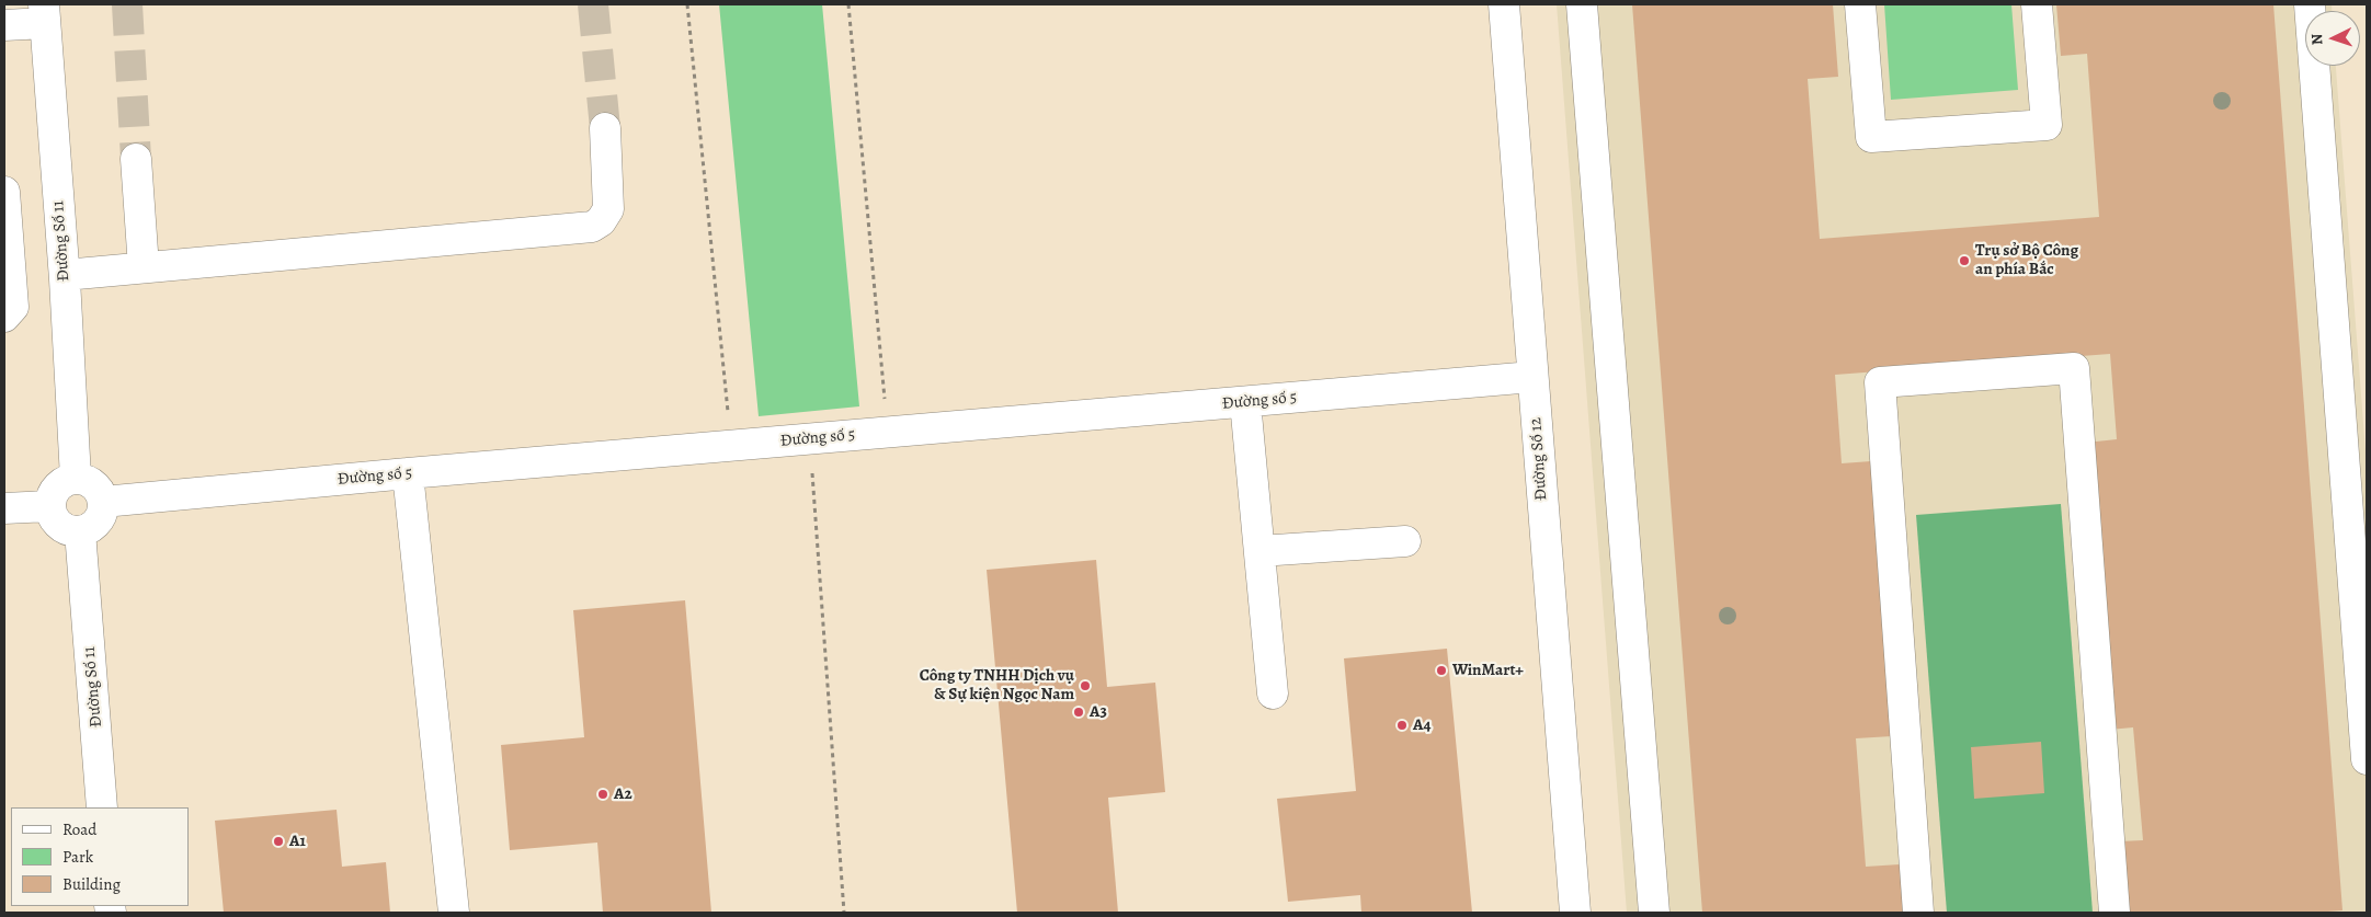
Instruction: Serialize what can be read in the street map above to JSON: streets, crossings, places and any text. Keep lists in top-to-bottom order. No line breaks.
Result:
{"streets":{"street":["Đường Số 11","Đường số 5","Đường Số 12"]},"crossings":[["Đường Số 11","Đường số 5"],["Đường số 5","Đường Số 12"]],"places":["Trụ sở Bộ Công an phía Bắc","WinMart+","Công ty TNHH Dịch vụ & Sự kiện Ngọc Nam","A3","A4","A2","A1"],"legend":["Road","Park","Building"],"north":"left"}
